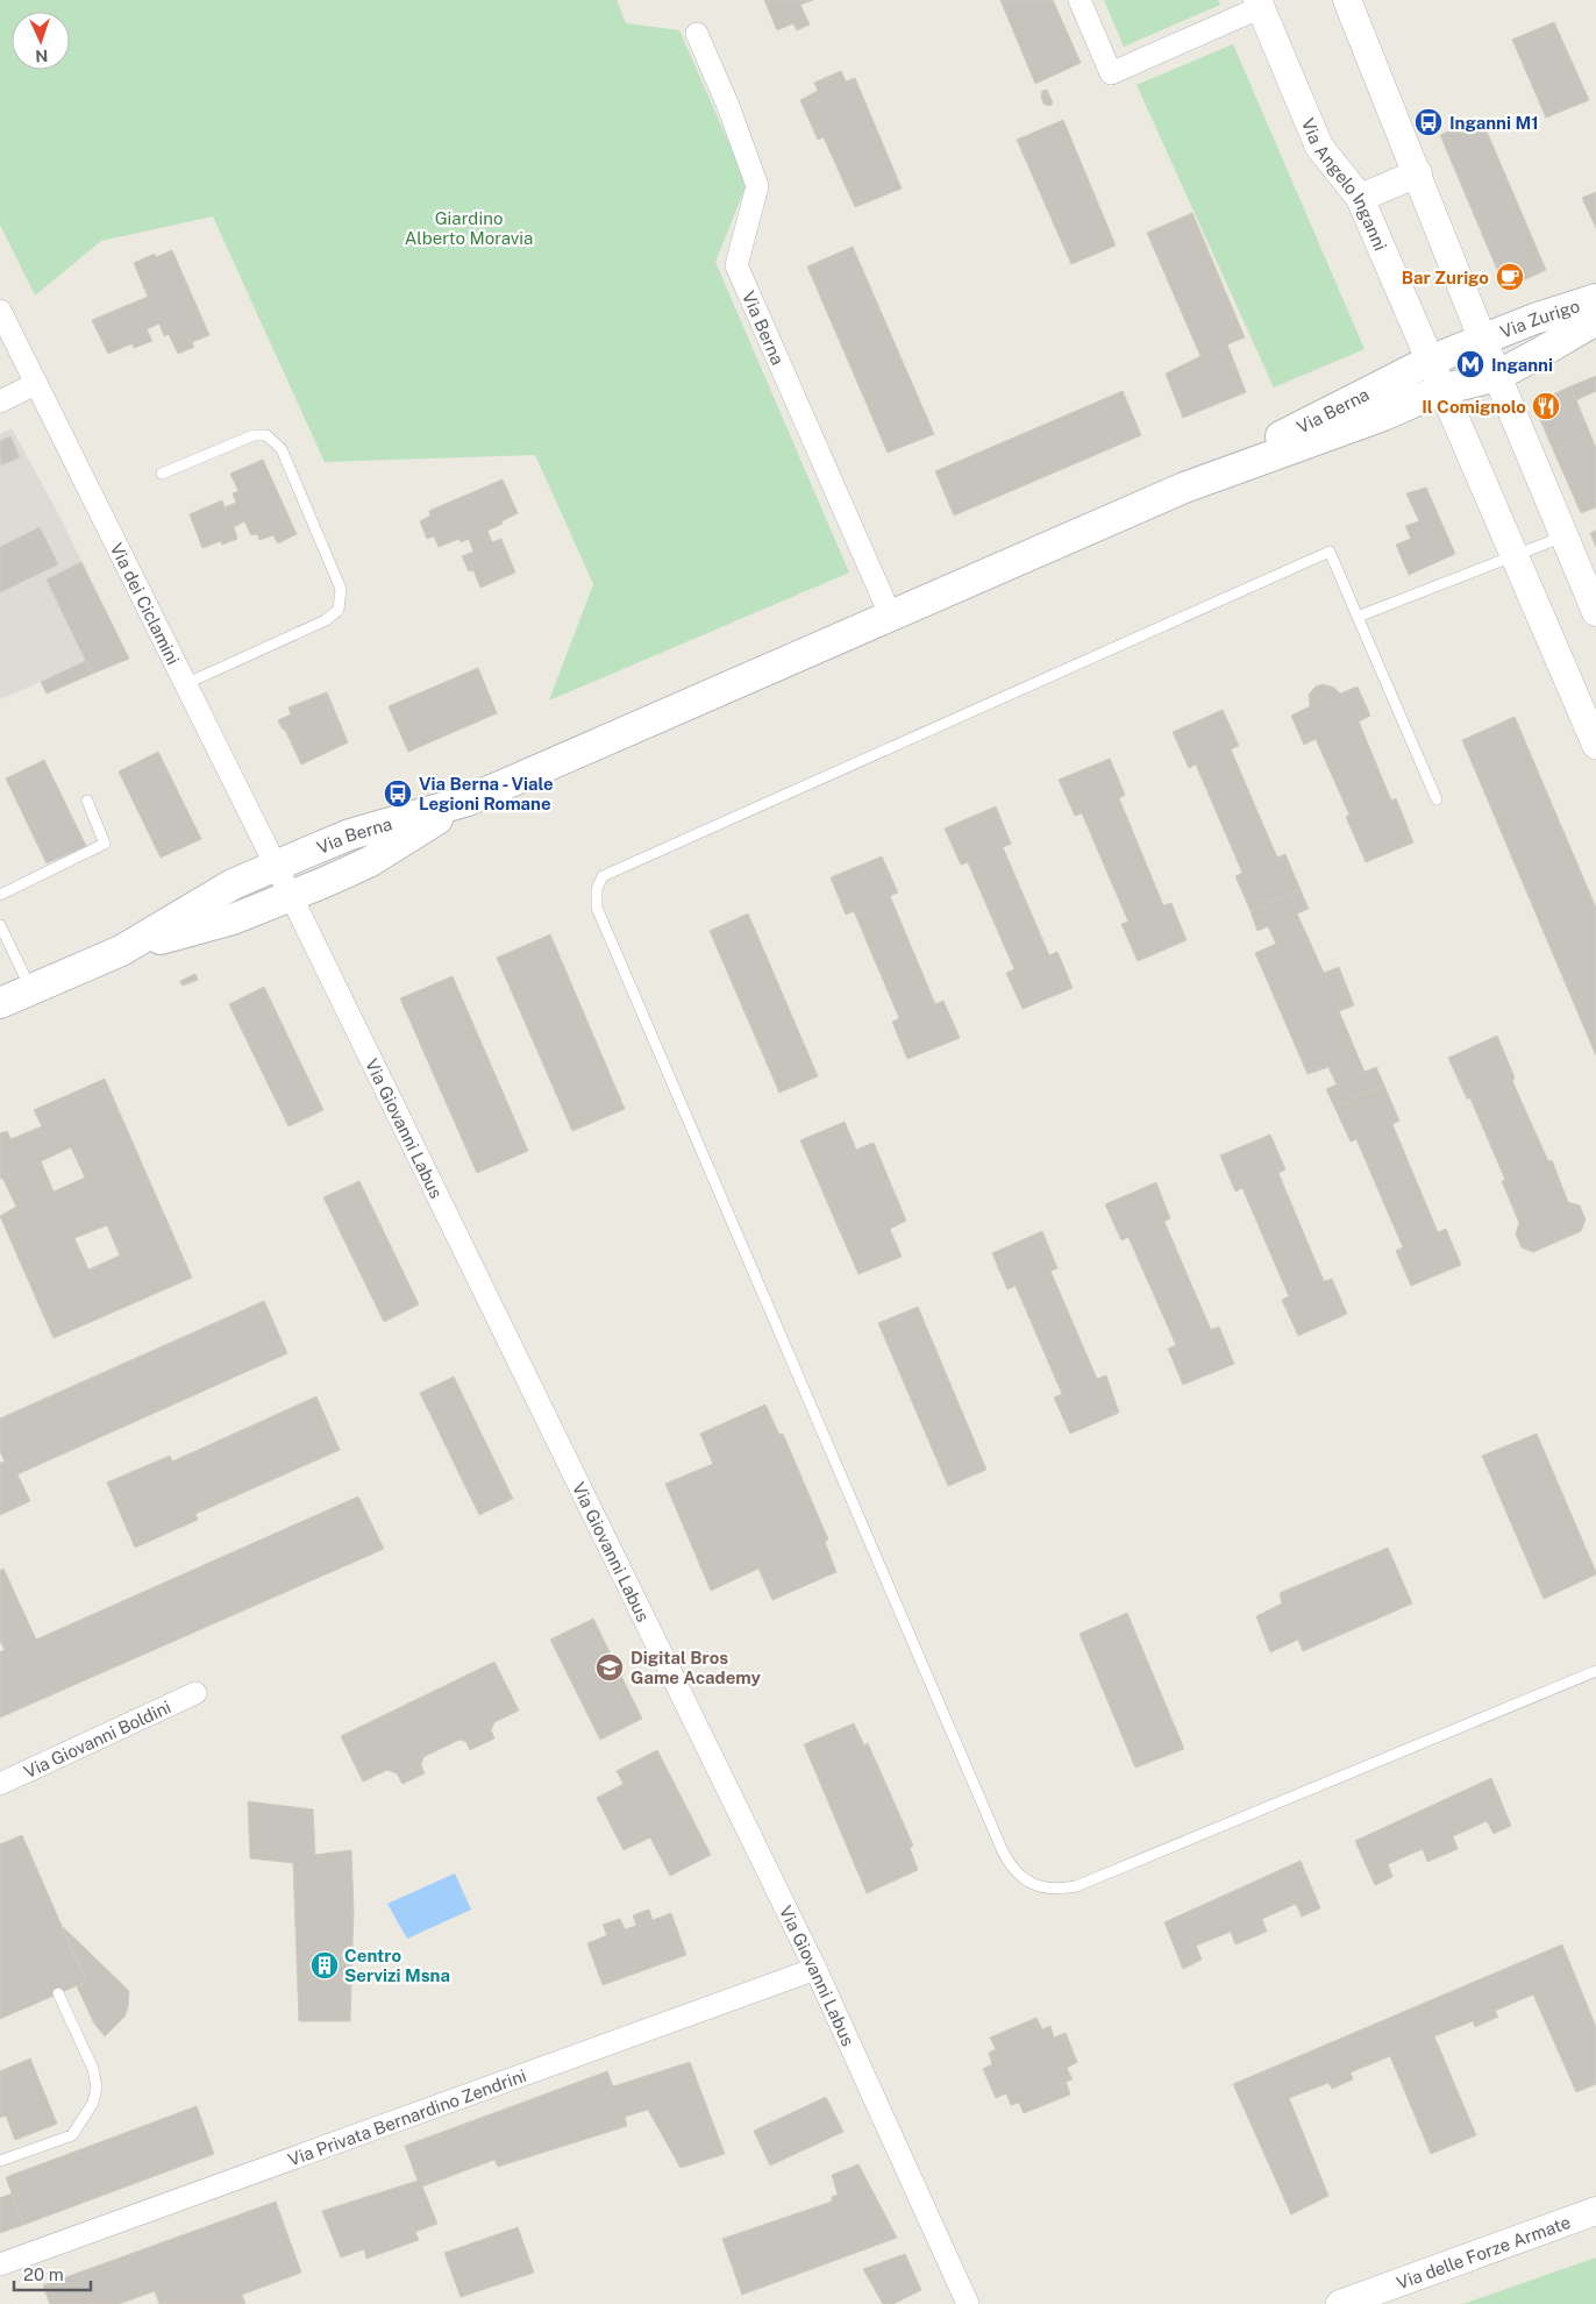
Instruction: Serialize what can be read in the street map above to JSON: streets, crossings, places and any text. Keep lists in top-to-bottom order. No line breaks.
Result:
{"streets":{"main road":["Via Zurigo","Via Berna"],"street":["Via Angelo Inganni","Via dei Ciclamini","Via Giovanni Labus","Via Giovanni Boldini","Via Privata Bernardino Zendrini","Via delle Forze Armate"]},"crossings":[["Via Angelo Inganni","Via Berna"],["Via Zurigo","Via Berna"],["Via Berna","Via dei Ciclamini"],["Via Berna","Via Giovanni Labus"],["Via dei Ciclamini","Via Giovanni Labus"],["Via Giovanni Labus","Via Privata Bernardino Zendrini"]],"parks":["Giardino Alberto Moravia"],"places":{"bus stop":["Inganni M1","Via Berna - Viale Legioni Romane"],"cafe":["Bar Zurigo"],"metro station":["Inganni"],"restaurant":["Il Comignolo"],"school or university":["Digital Bros Game Academy"],"building":["Centro Servizi Msna"]},"scale_bar":"20 m","north":"bottom"}
